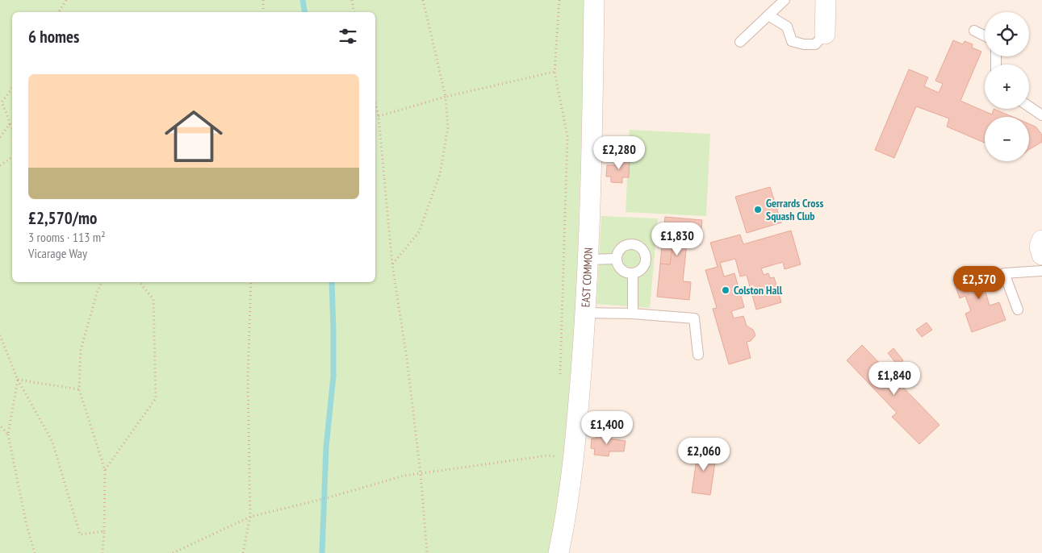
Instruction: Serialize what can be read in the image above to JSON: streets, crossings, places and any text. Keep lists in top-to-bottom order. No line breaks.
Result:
{"streets":{"street":["EAST COMMON"]},"places":["Gerrards Cross Squash Club","Colston Hall"],"page":{"map_buttons":["+","−"],"heading":"6 homes","list":[{"name":"£2,570/mo","note":"3 rooms · 113 m² · Vicarage Way"}],"price":["£2,280","£1,830","£2,570","£1,840","£1,400","£2,060"]}}
